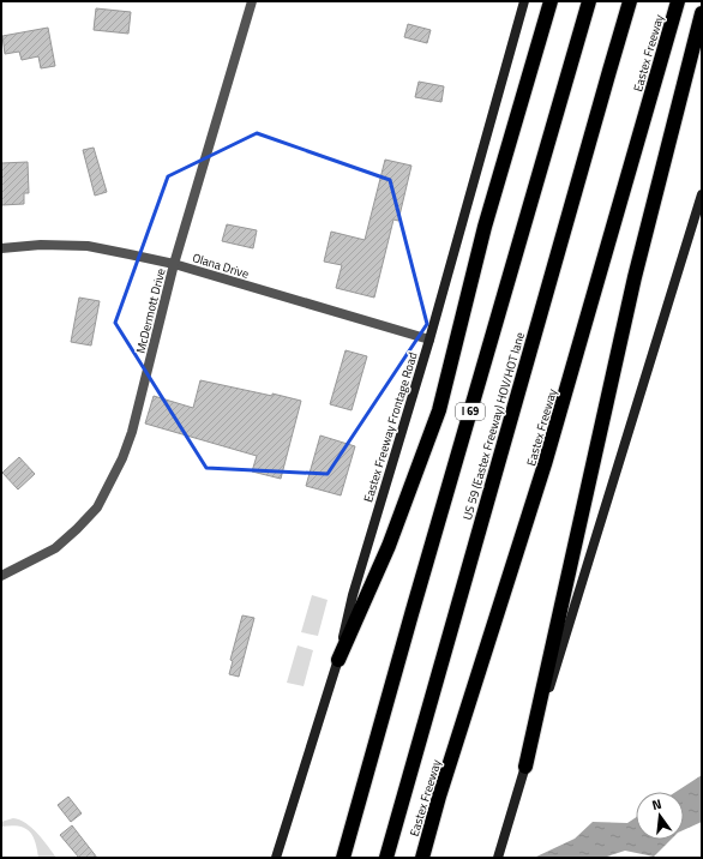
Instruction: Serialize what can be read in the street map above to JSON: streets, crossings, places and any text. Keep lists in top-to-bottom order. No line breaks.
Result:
{"streets":{"highway":["Eastex Freeway","I 69","US 59 (Eastex Freeway) HOV/HOT lane"],"main road":["Eastex Freeway Frontage Road"],"street":["Olana Drive","McDermott Drive"]},"crossings":[["Olana Drive","McDermott Drive"],["Olana Drive","Eastex Freeway Frontage Road"]],"north":"top"}
